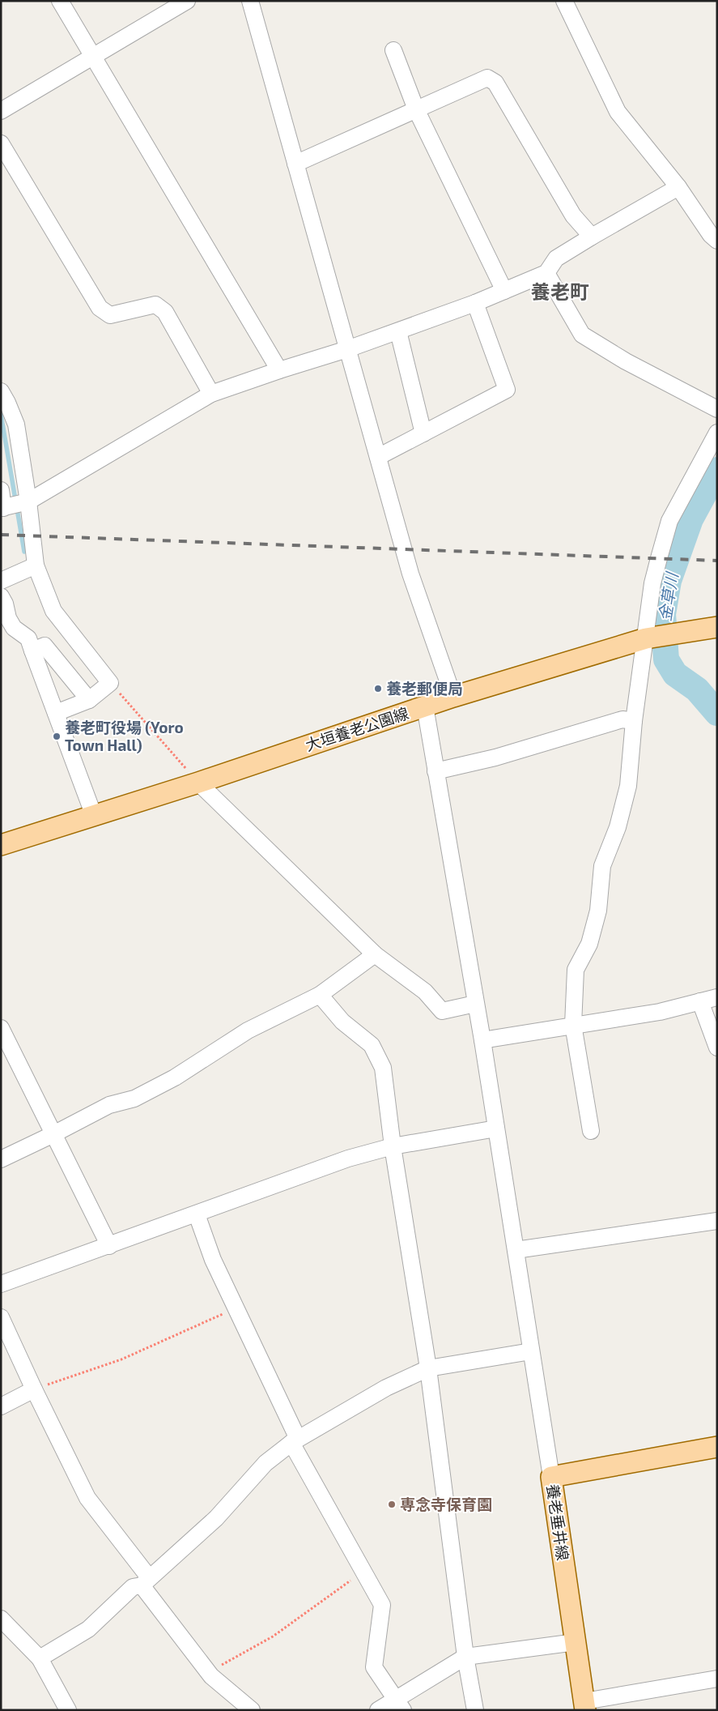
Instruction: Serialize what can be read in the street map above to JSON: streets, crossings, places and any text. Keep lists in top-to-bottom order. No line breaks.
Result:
{"streets":{"main road":["大垣養老公園線","養老垂井線"]},"districts":["養老町"],"water":["金草川"],"places":["養老郵便局","養老町役場 (Yoro Town Hall)","専念寺保育園"]}
